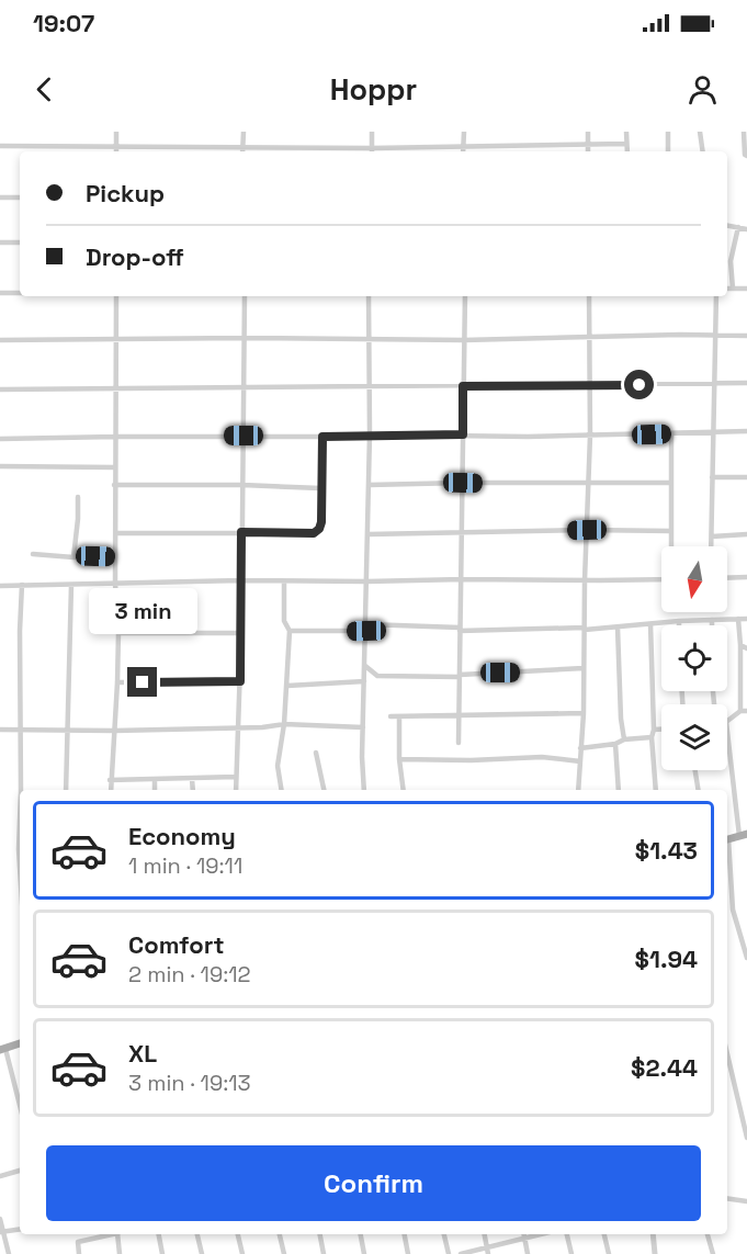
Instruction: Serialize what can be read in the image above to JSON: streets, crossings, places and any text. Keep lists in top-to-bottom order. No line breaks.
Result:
{"north":"bottom","page":{"status":"19:07","header":"Hoppr","banner":["Pickup","Drop-off"],"bubble":"3 min","list":[{"name":"Economy","note":"1 min · 19:11","value":"$1.43"},{"name":"Comfort","note":"2 min · 19:12","value":"$1.94"},{"name":"XL","note":"3 min · 19:13","value":"$2.44"}],"buttons":"Confirm"}}
